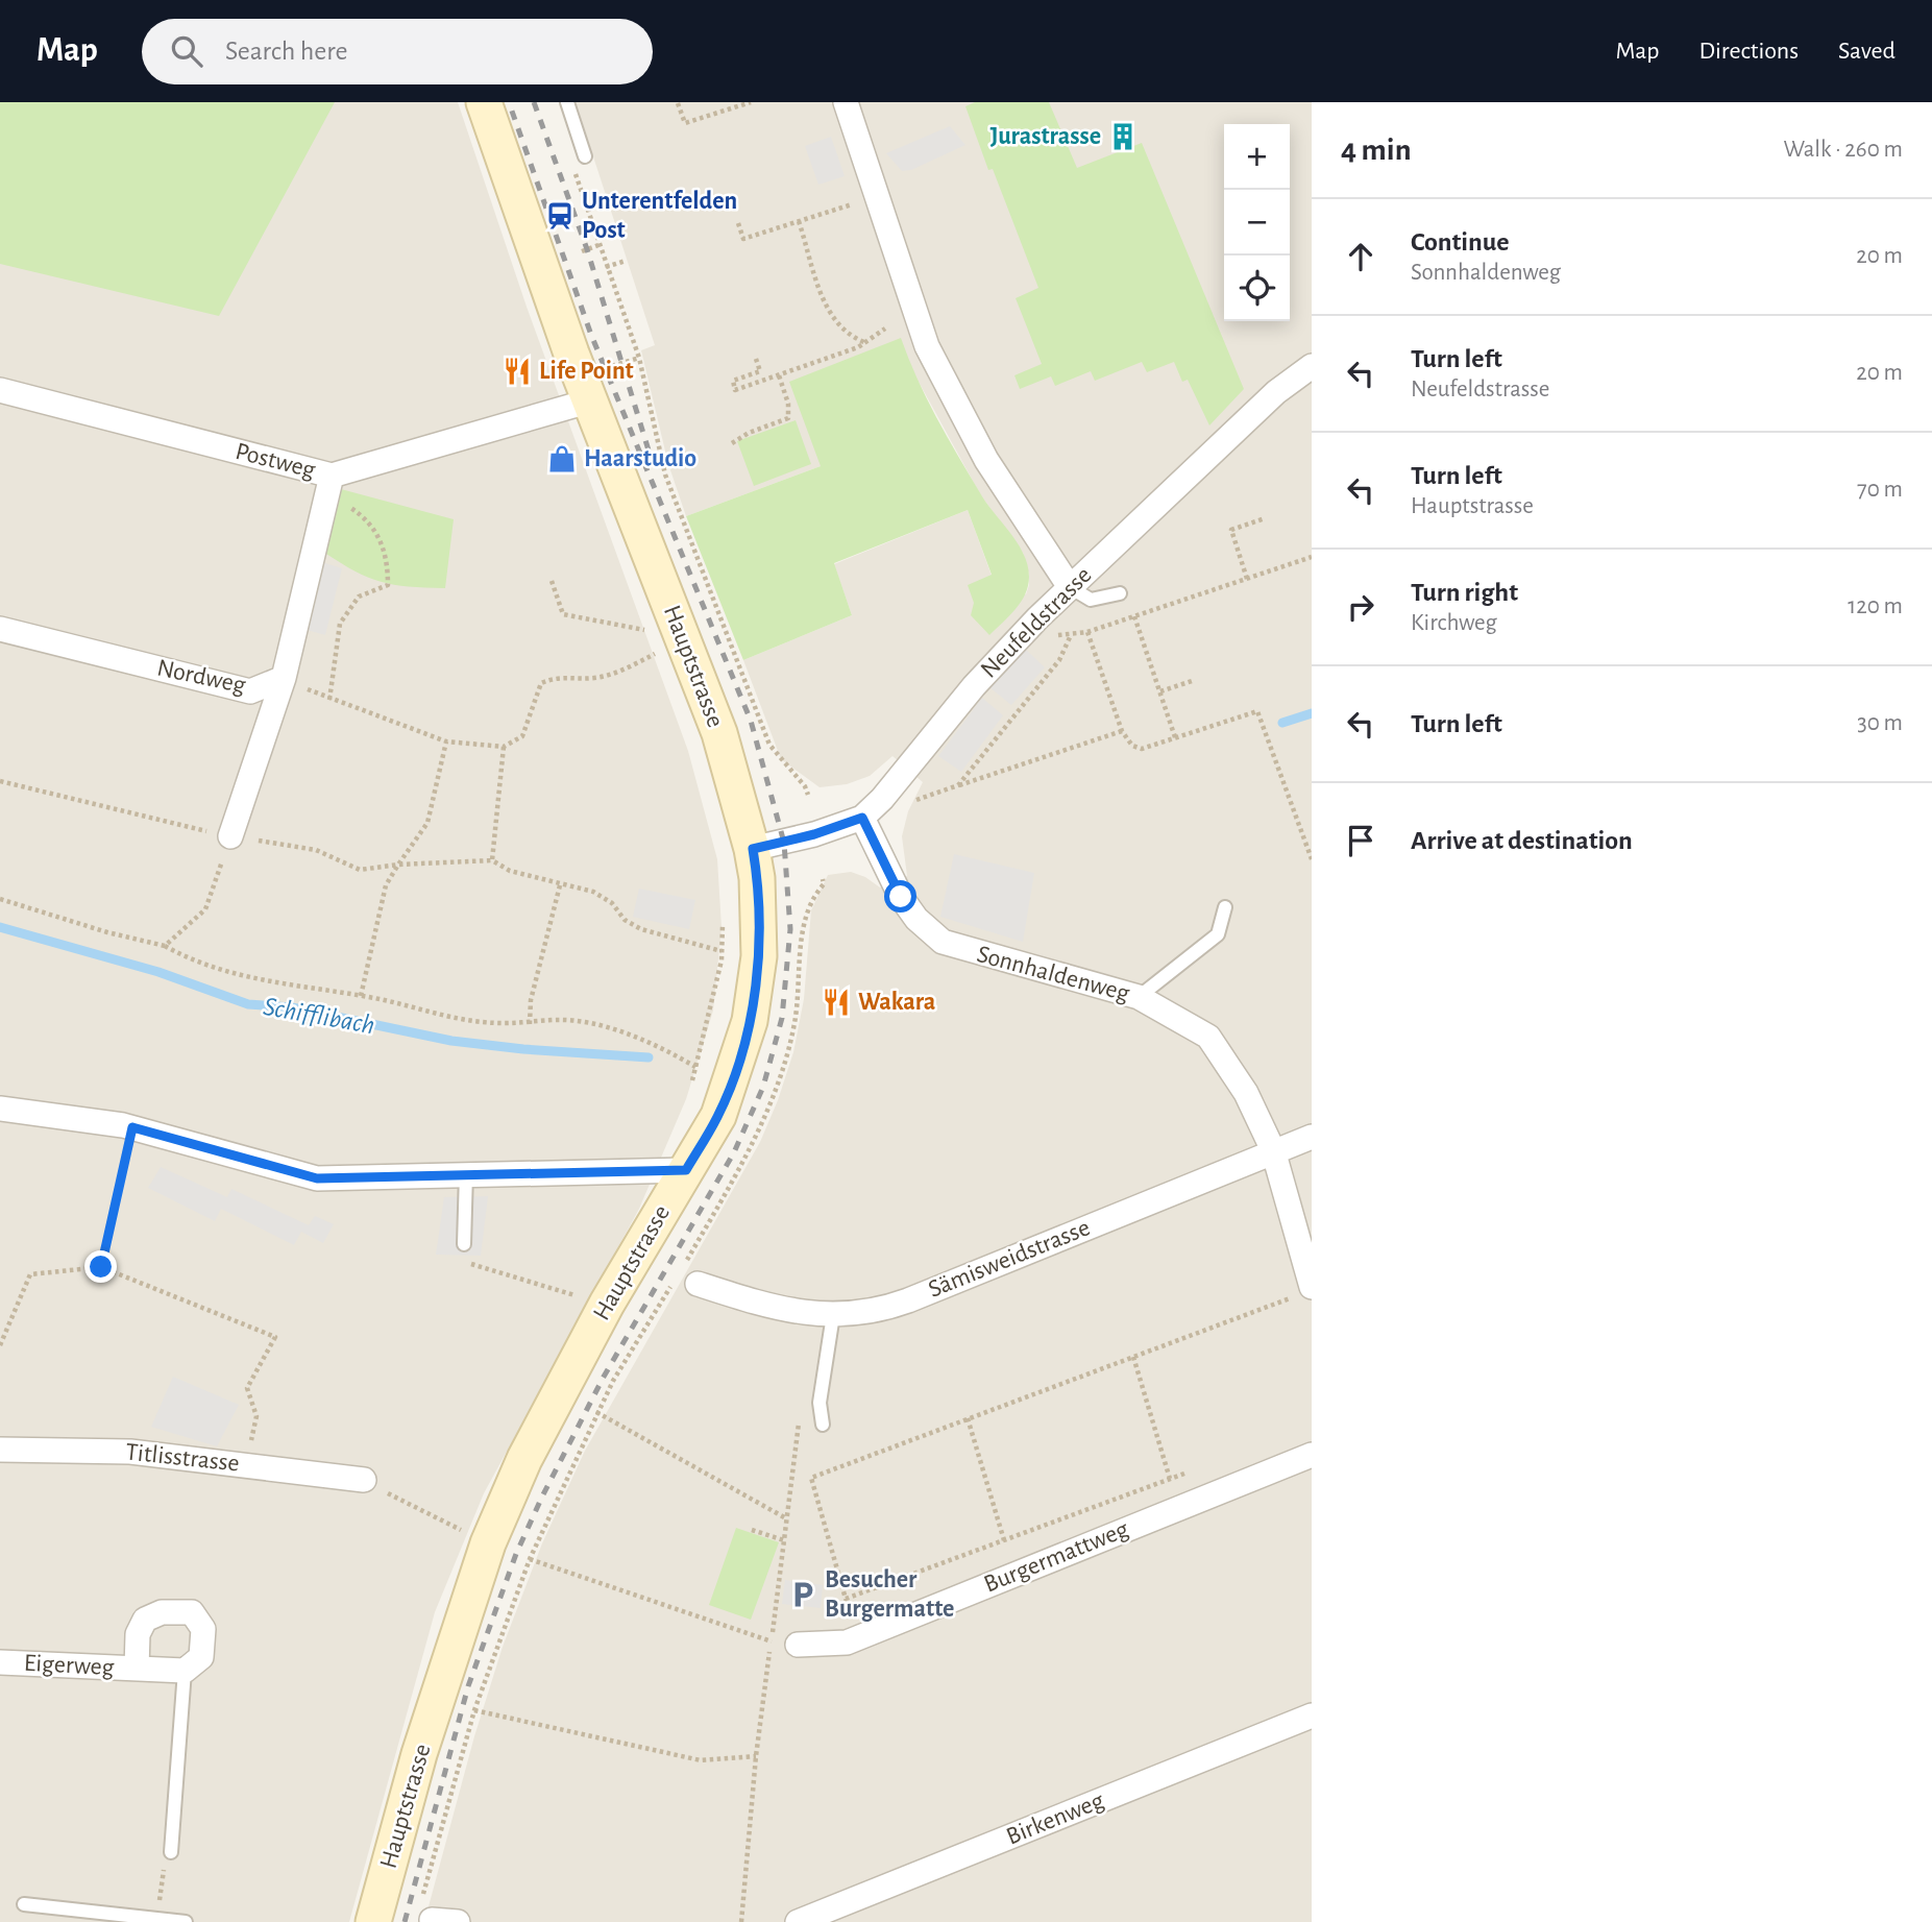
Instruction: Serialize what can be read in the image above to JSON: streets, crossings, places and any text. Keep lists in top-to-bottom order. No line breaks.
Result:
{"streets":{"main road":["Hauptstrasse"],"street":["Postweg","Neufeldstrasse","Nordweg","Sonnhaldenweg","Sämisweidstrasse","Titlisstrasse","Burgermattweg","Eigerweg","Birkenweg"]},"crossings":[["Postweg","Hauptstrasse"],["Postweg","Nordweg"],["Neufeldstrasse","Hauptstrasse"],["Neufeldstrasse","Sonnhaldenweg"],["Sonnhaldenweg","Sämisweidstrasse"]],"water":["Schifflibach"],"places":{"building":["Jurastrasse"],"station":["Unterentfelden Post"],"restaurant":["Life Point","Wakara"],"shop":["Haarstudio"],"parking":["Besucher Burgermatte"]},"page":{"header":"Map","search":"Search here","nav":["Map","Directions","Saved"],"heading":["4 min","Walk · 260 m"],"map_buttons":["+","−"],"list":[["Continue","Sonnhaldenweg","20 m"],["Turn left","Neufeldstrasse","20 m"],["Turn left","Hauptstrasse","70 m"],["Turn right","Kirchweg","120 m"],["Turn left","30 m"],"Arrive at destination"]}}
